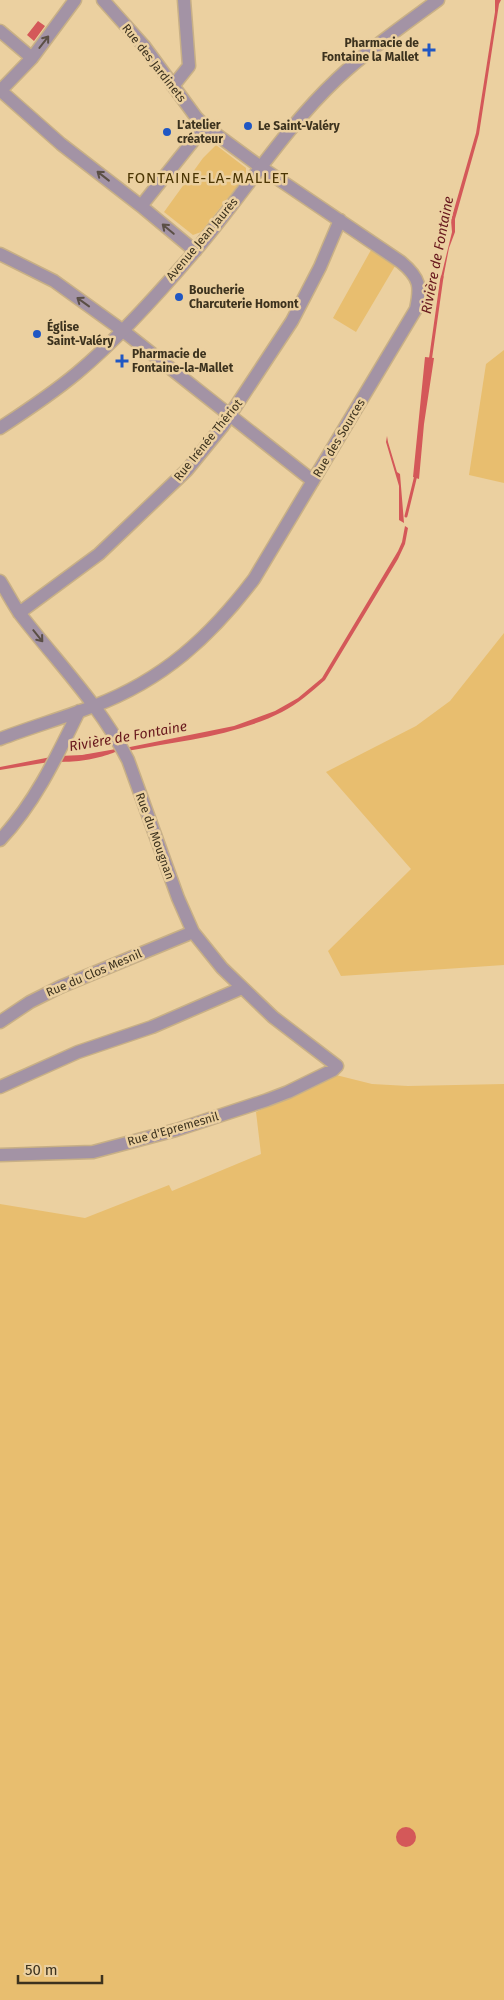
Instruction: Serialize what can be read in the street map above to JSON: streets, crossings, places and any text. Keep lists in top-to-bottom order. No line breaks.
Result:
{"streets":{"street":["Rue des Jardinets","Avenue Jean Jaurès","Rue des Sources","Rue Irénée Thériot","Rue du Mougnan","Rue du Clos Mesnil","Rue d'Epremesnil"]},"crossings":[["Rue des Jardinets","Avenue Jean Jaurès"],["Rue des Jardinets","Rue des Sources"],["Avenue Jean Jaurès","Rue des Sources"],["Rue des Sources","Rue Irénée Thériot"],["Rue des Sources","Rue du Mougnan"],["Rue Irénée Thériot","Rue du Mougnan"],["Rue du Mougnan","Rue du Clos Mesnil"],["Rue du Mougnan","Rue d'Epremesnil"]],"districts":["FONTAINE-LA-MALLET"],"water":["Rivière de Fontaine"],"places":{"health":["Pharmacie de Fontaine la Mallet","Pharmacie de Fontaine-la-Mallet"],"other":["Le Saint-Valéry","L'atelier créateur","Boucherie Charcuterie Homont","Église Saint-Valéry"]},"scale_bar":"50 m"}
